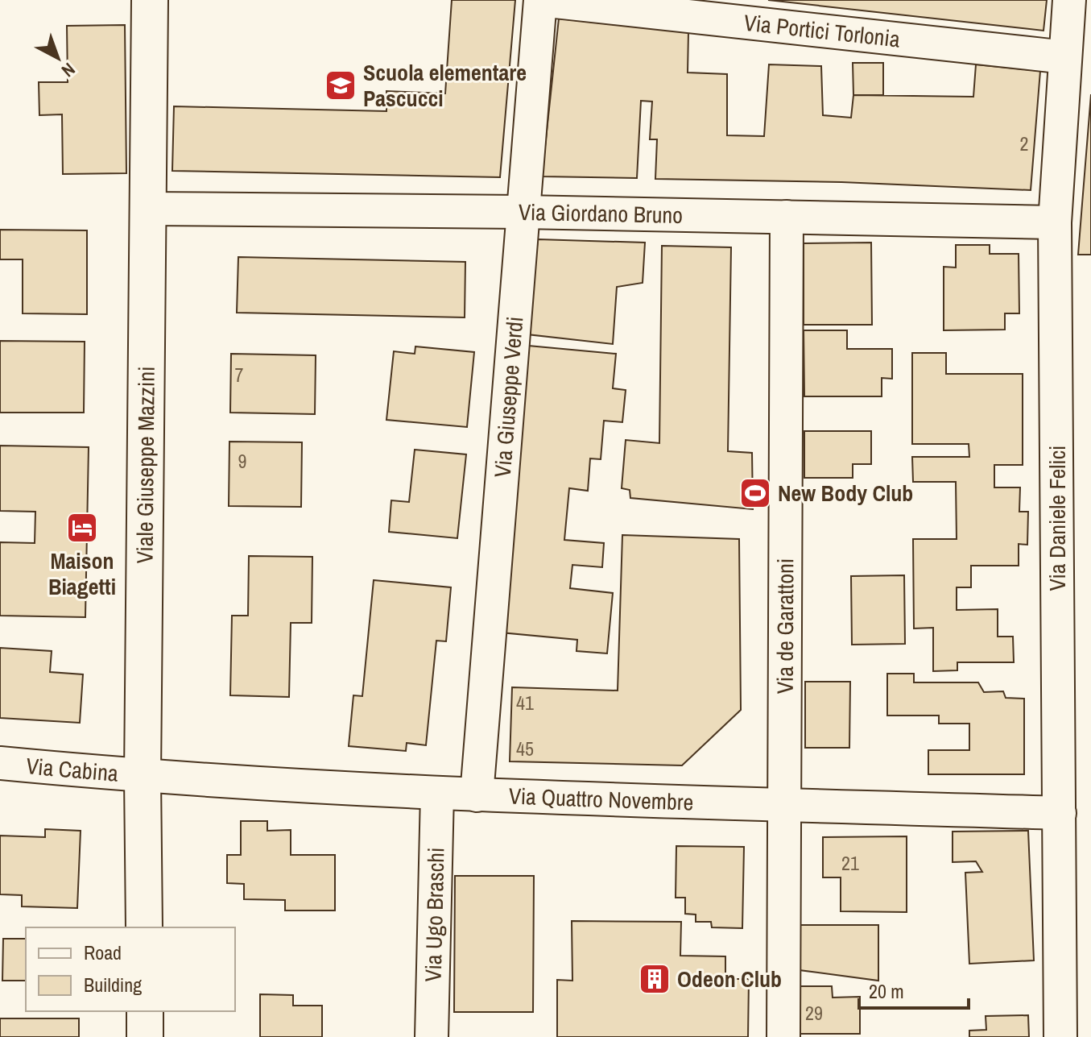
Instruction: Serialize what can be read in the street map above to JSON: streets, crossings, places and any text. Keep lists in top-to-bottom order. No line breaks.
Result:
{"streets":{"main road":["Viale Giuseppe Mazzini"],"street":["Via Portici Torlonia","Via Giordano Bruno","Via Giuseppe Verdi","Via Daniele Felici","Via de Garattoni","Via Cabina","Via Quattro Novembre","Via Ugo Braschi"]},"crossings":[["Via Portici Torlonia","Via Giuseppe Verdi"],["Via Portici Torlonia","Via Daniele Felici"],["Via Giordano Bruno","Via Giuseppe Verdi"],["Via Giordano Bruno","Viale Giuseppe Mazzini"],["Via Giordano Bruno","Via Daniele Felici"],["Via Giordano Bruno","Via de Garattoni"],["Via Giuseppe Verdi","Via Quattro Novembre"],["Viale Giuseppe Mazzini","Via Cabina"],["Viale Giuseppe Mazzini","Via Quattro Novembre"],["Via Daniele Felici","Via Quattro Novembre"],["Via de Garattoni","Via Quattro Novembre"],["Via Cabina","Via Quattro Novembre"],["Via Quattro Novembre","Via Ugo Braschi"]],"places":{"school or university":["Scuola elementare Pascucci"],"sports":["New Body Club"],"hotel":["Maison Biagetti"],"building":["Odeon Club"]},"house_numbers":["2","7","9","41","45","21","29"],"legend":["Road","Building"],"scale_bar":"20 m","north":"bottom right"}
